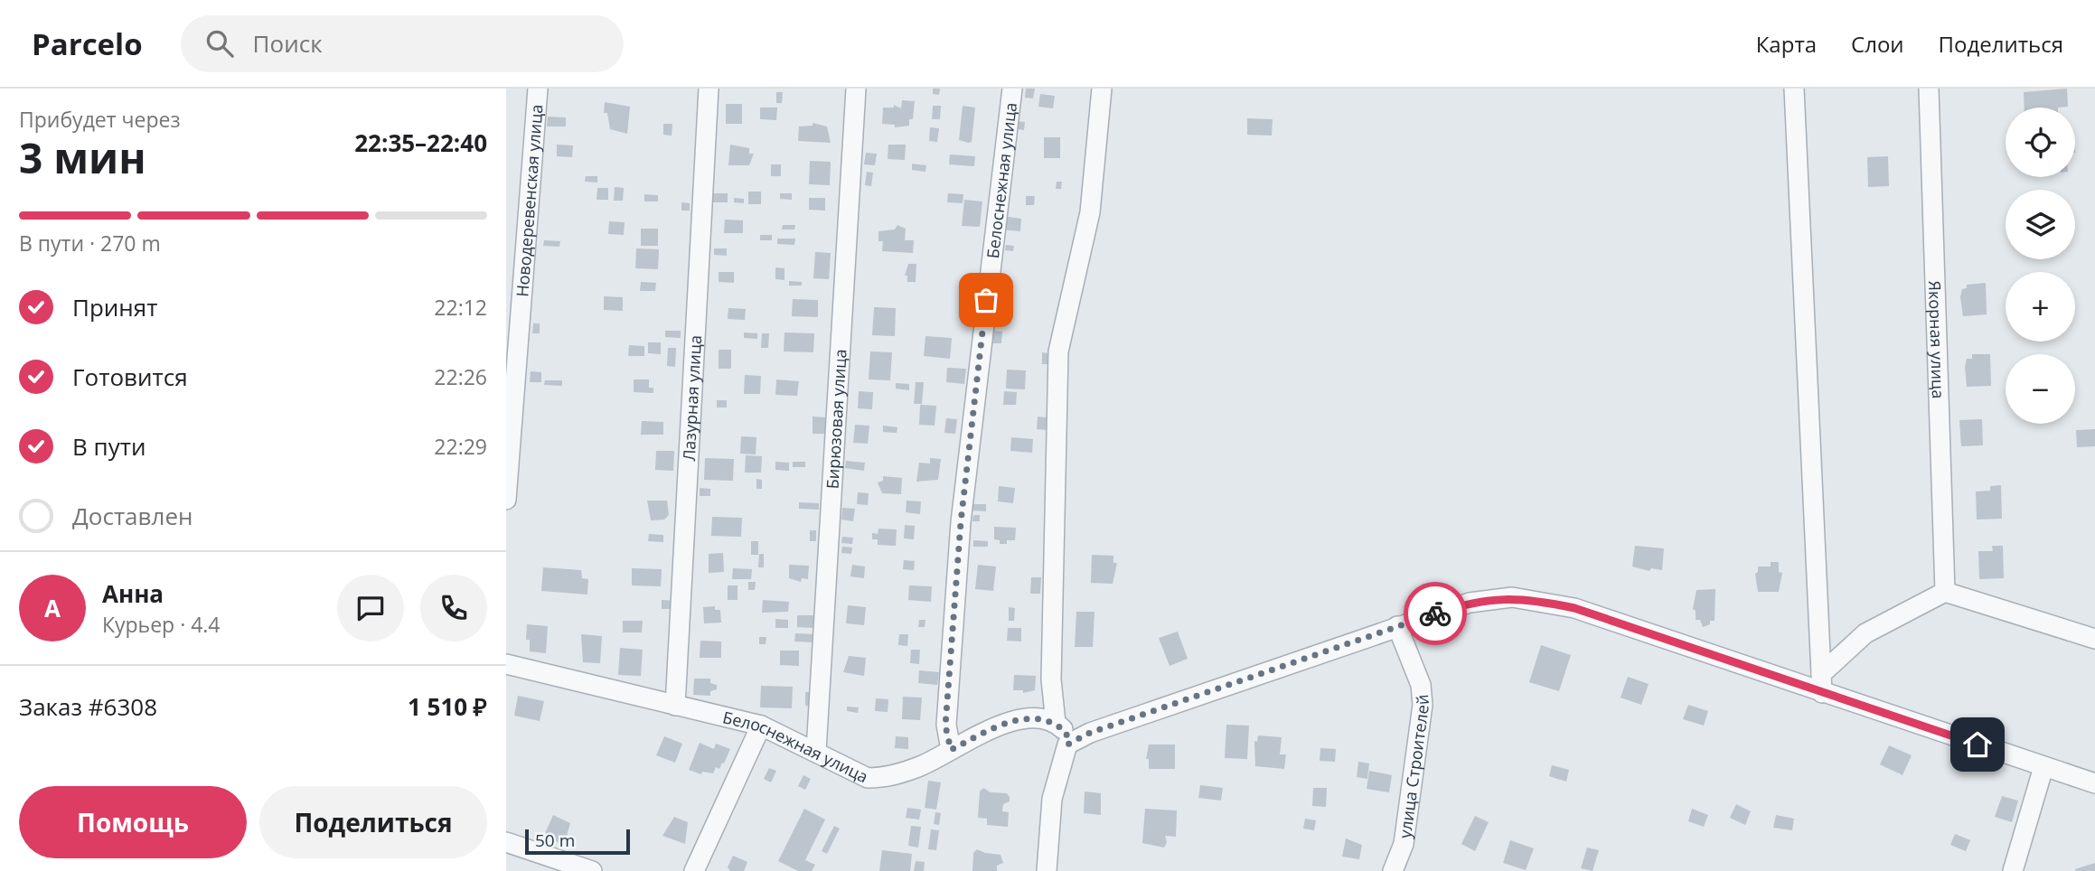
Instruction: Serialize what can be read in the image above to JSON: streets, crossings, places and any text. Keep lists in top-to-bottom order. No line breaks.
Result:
{"streets":{"street":["Белоснежная улица","Новодеревенская улица","Якорная улица","Лазурная улица","Бирюзовая улица","улица Строителей"]},"crossings":[["Белоснежная улица","Лазурная улица"],["Белоснежная улица","Бирюзовая улица"]],"scale_bar":"50 m","page":{"header":"Parcelo","search":"Поиск","nav":["Карта","Слои","Поделиться"],"heading":["3 мин","Прибудет через","22:35–22:40"],"panel":["Анна","Курьер · 4.4","Заказ #6308","1 510 ₽"],"map_buttons":["+","−"],"bar":"В пути · 270 m","list":[["Принят","22:12"],["Готовится","22:26"],["В пути","22:29"],"Доставлен"],"round":"А","buttons":["Помощь","Поделиться"],"scale":"50 m"}}
